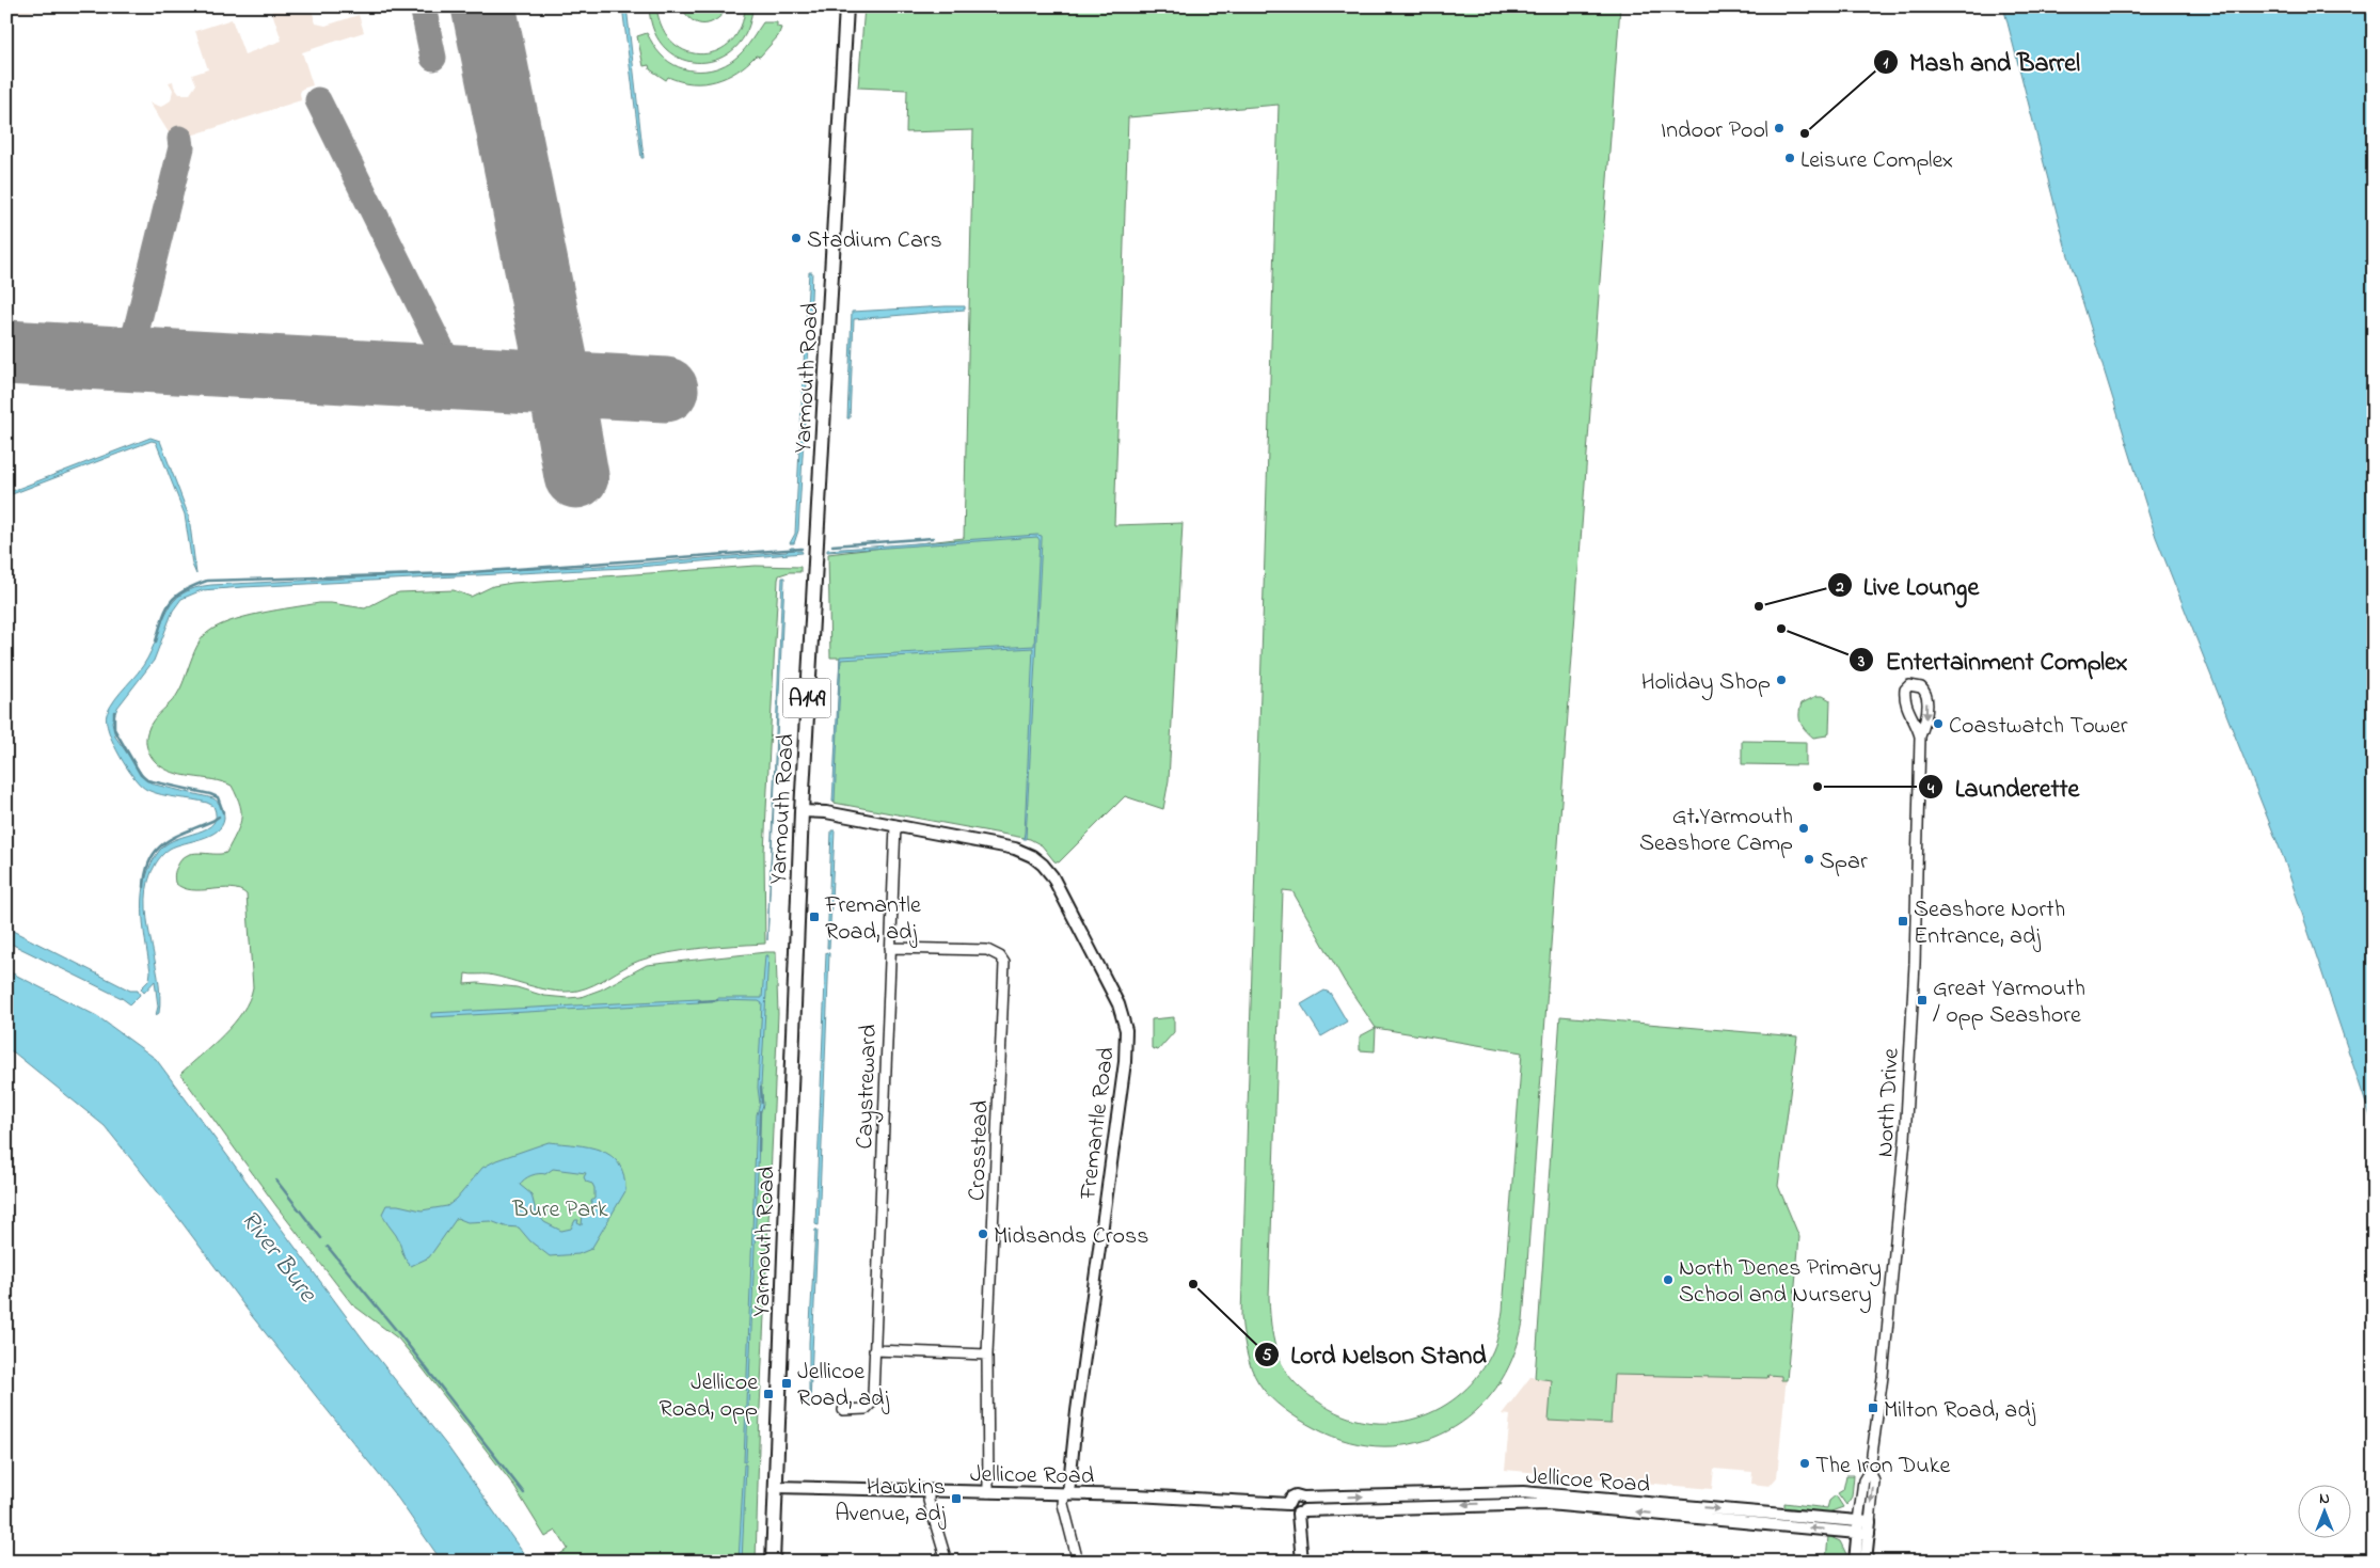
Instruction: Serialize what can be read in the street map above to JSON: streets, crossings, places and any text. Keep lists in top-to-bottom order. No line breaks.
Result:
{"streets":{"main road":["Yarmouth Road","A149"],"street":["Caystreward","North Drive","Fremantle Road","Crosstead","Jellicoe Road"]},"crossings":[["Yarmouth Road","A149"],["Yarmouth Road","Fremantle Road"],["Yarmouth Road","Jellicoe Road"],["A149","Jellicoe Road"],["Caystreward","Fremantle Road"],["Caystreward","Crosstead"],["North Drive","Jellicoe Road"],["Fremantle Road","Jellicoe Road"],["Crosstead","Jellicoe Road"]],"water":["River Bure"],"parks":["Bure Park"],"places":{"other":["Indoor Pool","Mash and Barrel","Leisure Complex","Stadium Cars","Live Lounge","Entertainment Complex","Holiday Shop","Coastwatch Tower","Launderette","Gt.Yarmouth Seashore Camp","Spar","Midsands Cross","North Denes Primary School and Nursery","Lord Nelson Stand","The Iron Duke"],"transit":["Fremantle Road, adj","Seashore North Entrance, adj","Great Yarmouth / opp Seashore","Jellicoe Road, adj","Jellicoe Road, opp","Milton Road, adj","Hawkins Avenue, adj"]},"north":"top"}
